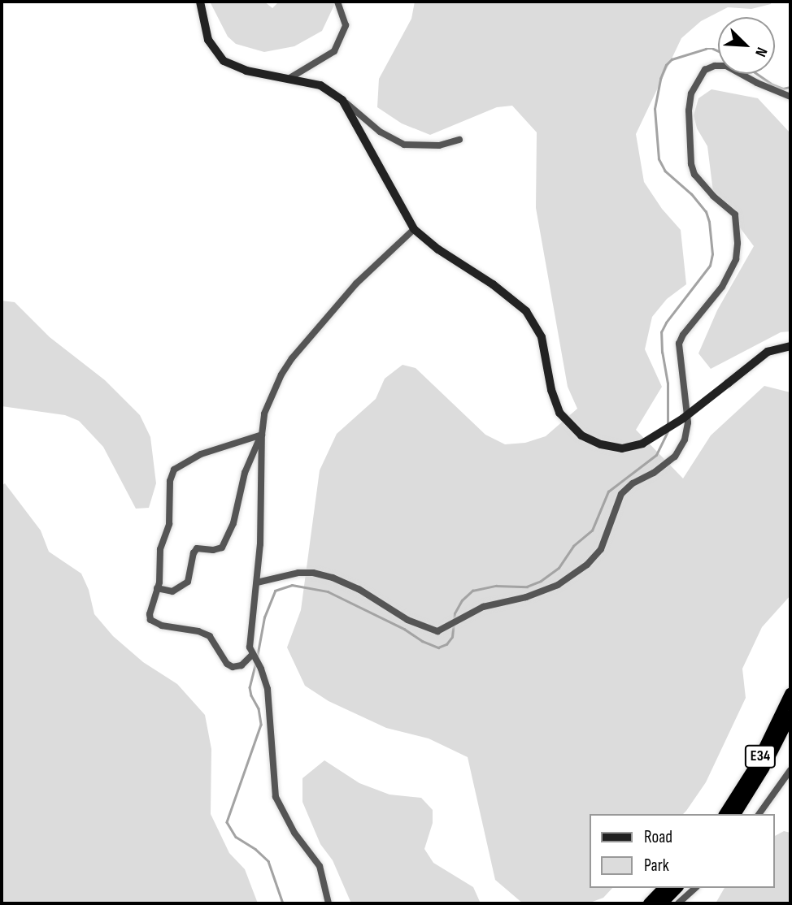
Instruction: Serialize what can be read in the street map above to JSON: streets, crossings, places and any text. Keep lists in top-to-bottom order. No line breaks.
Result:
{"streets":{"highway":["E34"]},"legend":["Road","Park"],"north":"bottom right"}
